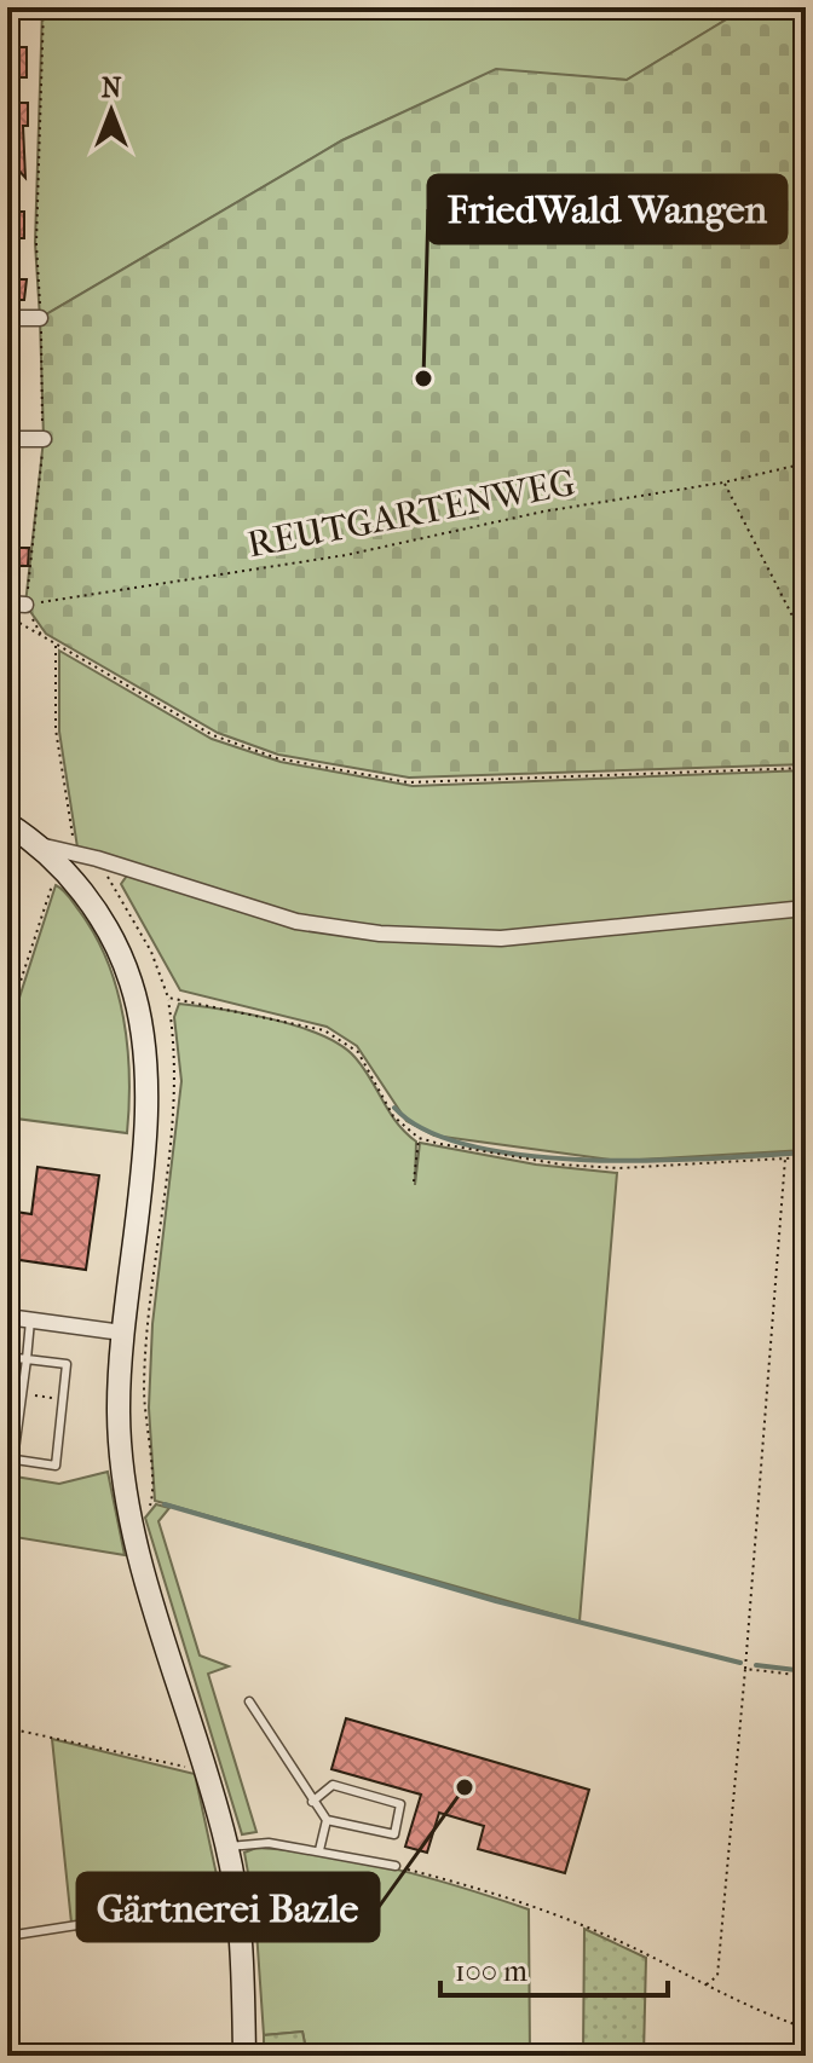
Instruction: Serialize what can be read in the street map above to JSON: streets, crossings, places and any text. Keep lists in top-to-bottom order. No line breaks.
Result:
{"streets":{"path":["REUTGARTENWEG"]},"places":["FriedWald Wangen","Gärtnerei Bazle"],"scale_bar":"100 m","north":"top"}
